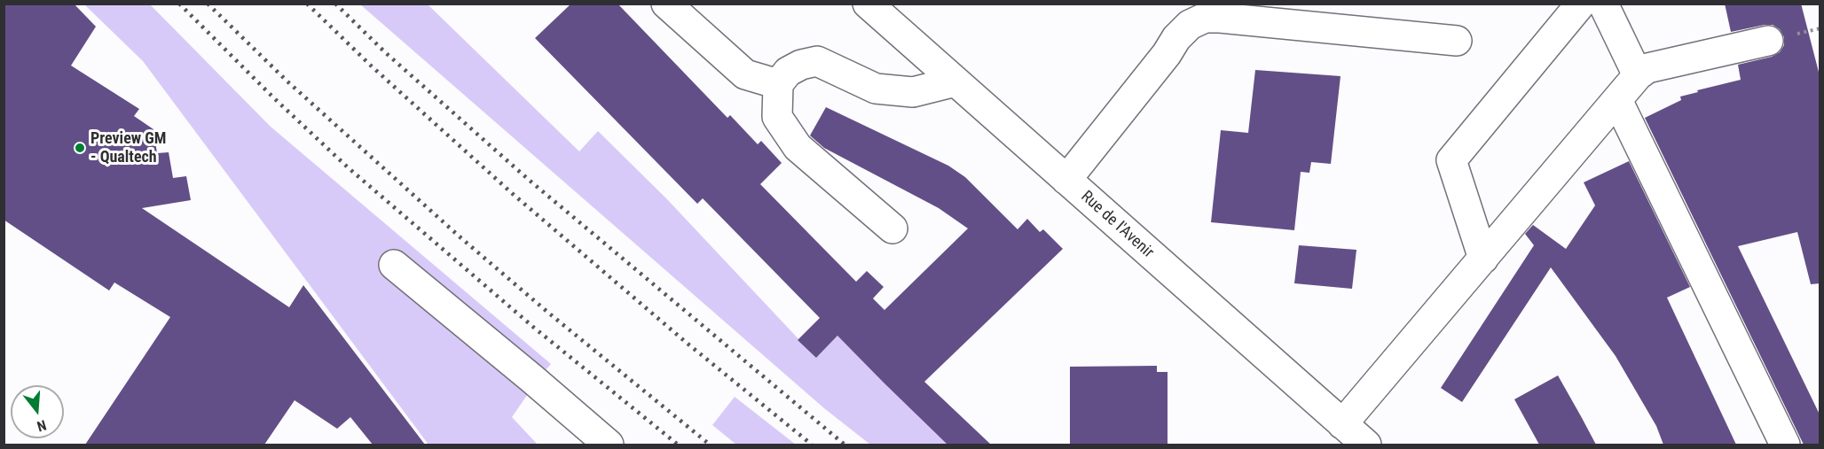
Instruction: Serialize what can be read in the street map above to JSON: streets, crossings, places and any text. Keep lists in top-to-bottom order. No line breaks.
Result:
{"streets":{"street":["Rue de l'Avenir"]},"places":["Preview GM - Qualtech"],"north":"bottom"}
